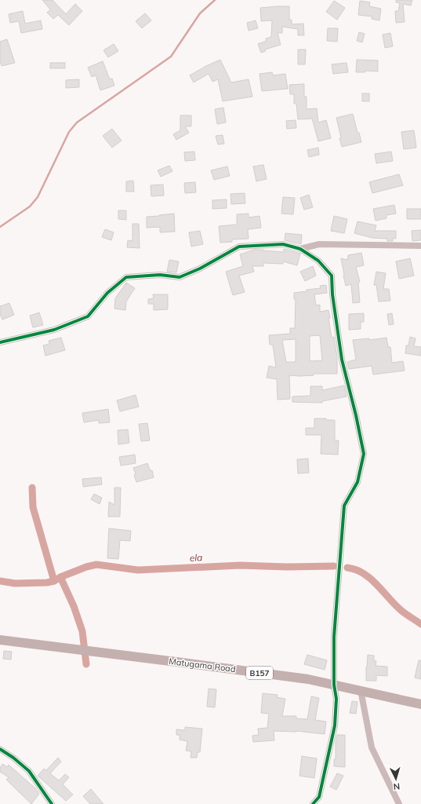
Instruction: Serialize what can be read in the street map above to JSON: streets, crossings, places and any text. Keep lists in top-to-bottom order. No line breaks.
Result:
{"streets":{"main road":["Matugama Road","B157"]},"water":["ela"],"north":"bottom"}
